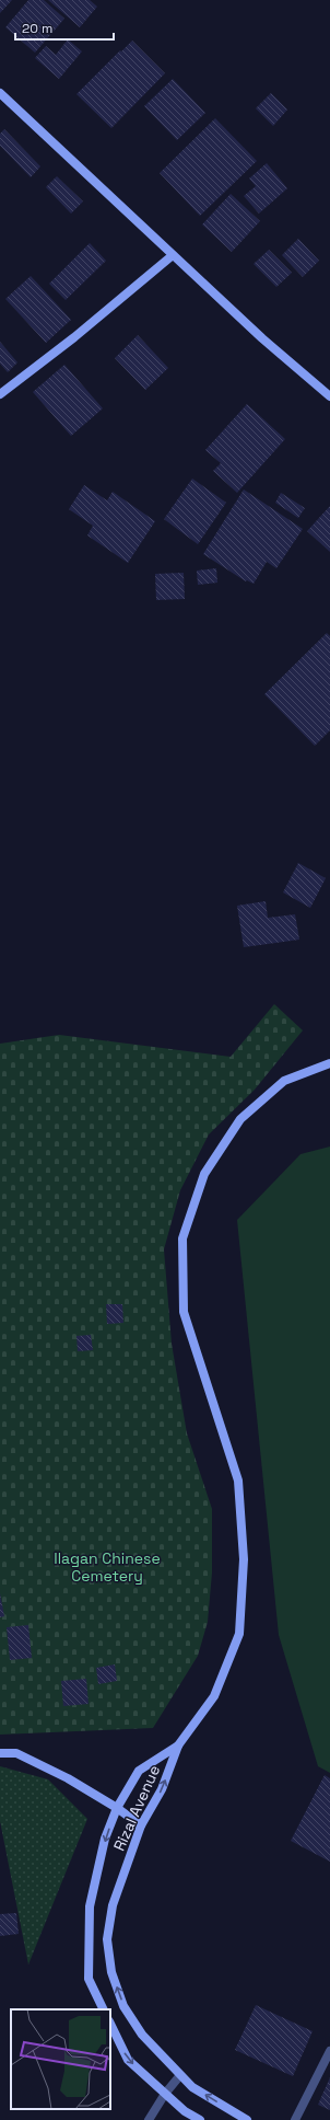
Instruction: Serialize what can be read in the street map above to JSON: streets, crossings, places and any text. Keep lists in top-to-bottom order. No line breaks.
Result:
{"streets":{"main road":["Rizal Avenue"]},"parks":["Ilagan Chinese Cemetery"],"scale_bar":"20 m"}
